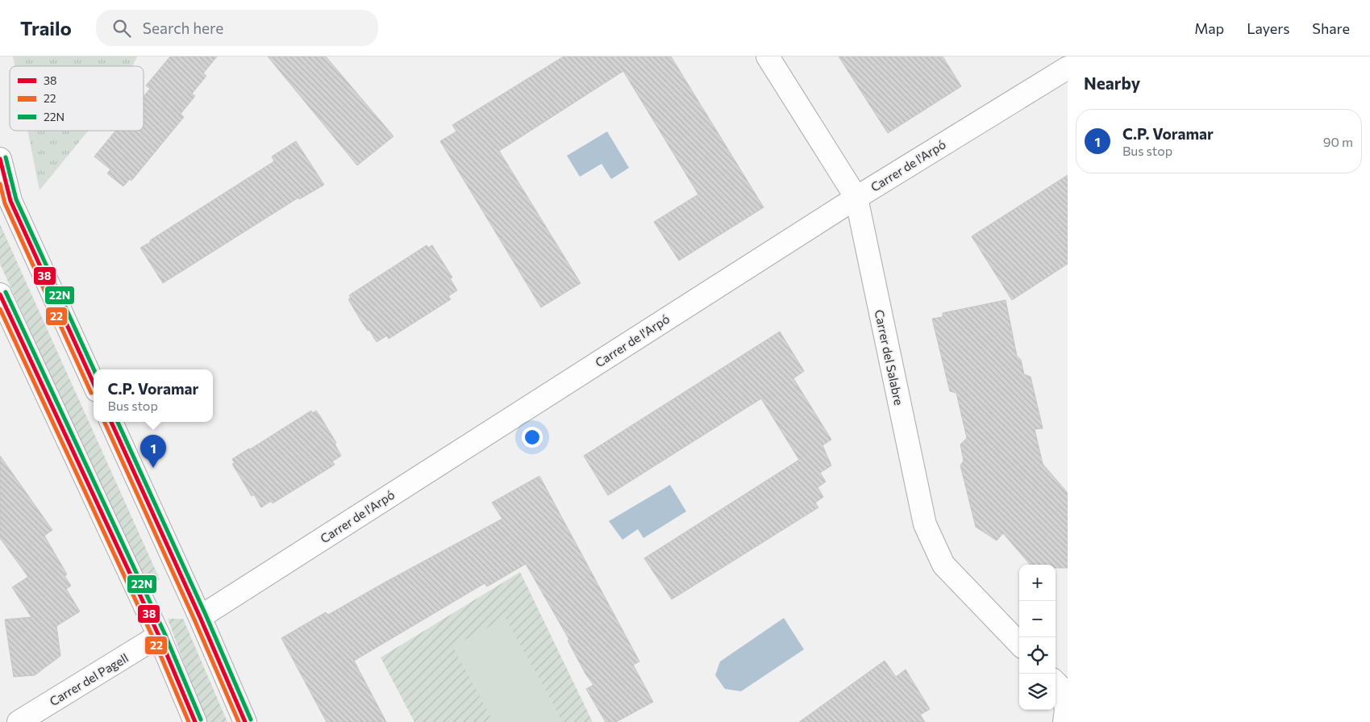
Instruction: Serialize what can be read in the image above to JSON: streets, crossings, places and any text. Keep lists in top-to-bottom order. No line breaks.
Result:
{"streets":{"street":["Carrer de l'Arpó","Carrer del Salabre","Carrer del Pagell"]},"crossings":[["Carrer de l'Arpó","Carrer del Salabre"]],"lines":["transit line 22N","transit line 38","transit line 22"],"legend":["38","22","22N"],"page":{"header":"Trailo","search":"Search here","nav":["Map","Layers","Share"],"heading":"Nearby","list":[{"mark":"1","name":"C.P. Voramar","note":"Bus stop","value":"90 m"}],"popup":["C.P. Voramar","Bus stop"],"pins":"1","map_buttons":["+","−"]}}
